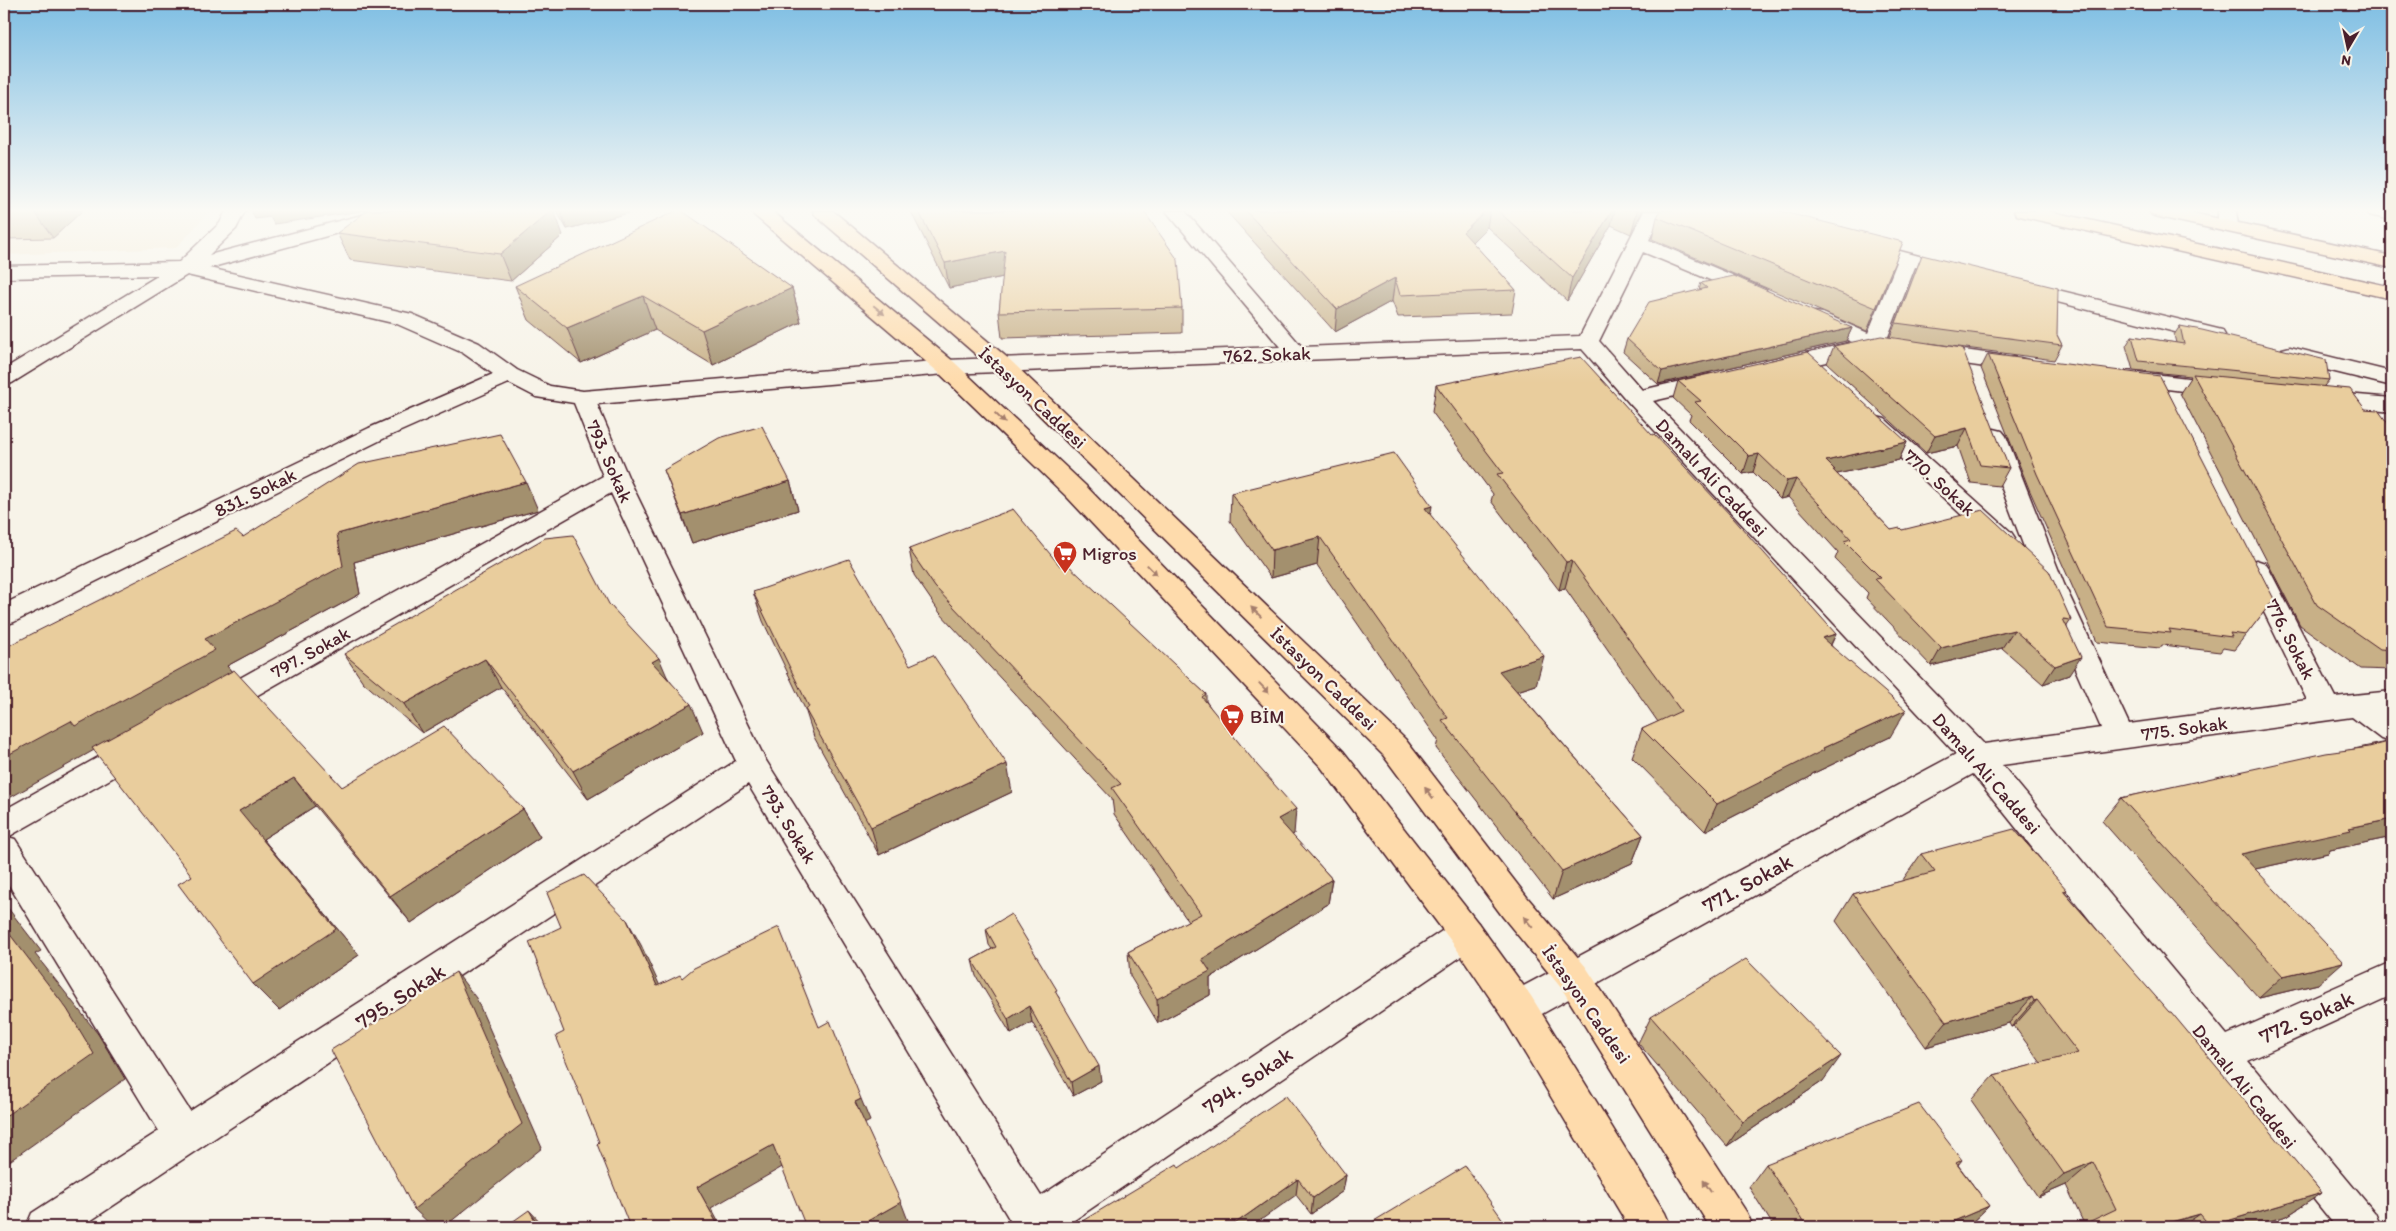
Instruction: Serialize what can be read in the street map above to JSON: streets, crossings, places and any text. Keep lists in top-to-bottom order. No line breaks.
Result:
{"streets":{"main road":["İstasyon Caddesi"],"street":["762. Sokak","793. Sokak","Damalı Ali Caddesi","770. Sokak","831. Sokak","776. Sokak","797. Sokak","775. Sokak","771. Sokak","795. Sokak","772. Sokak","794. Sokak"]},"crossings":[["762. Sokak","İstasyon Caddesi"],["762. Sokak","793. Sokak"],["762. Sokak","Damalı Ali Caddesi"],["762. Sokak","831. Sokak"],["İstasyon Caddesi","771. Sokak"],["İstasyon Caddesi","794. Sokak"],["793. Sokak","797. Sokak"],["793. Sokak","795. Sokak"],["793. Sokak","794. Sokak"],["Damalı Ali Caddesi","775. Sokak"],["Damalı Ali Caddesi","771. Sokak"],["Damalı Ali Caddesi","772. Sokak"],["770. Sokak","775. Sokak"],["776. Sokak","775. Sokak"],["775. Sokak","771. Sokak"]],"places":{"supermarket":["Migros","BİM"]},"north":"bottom"}
